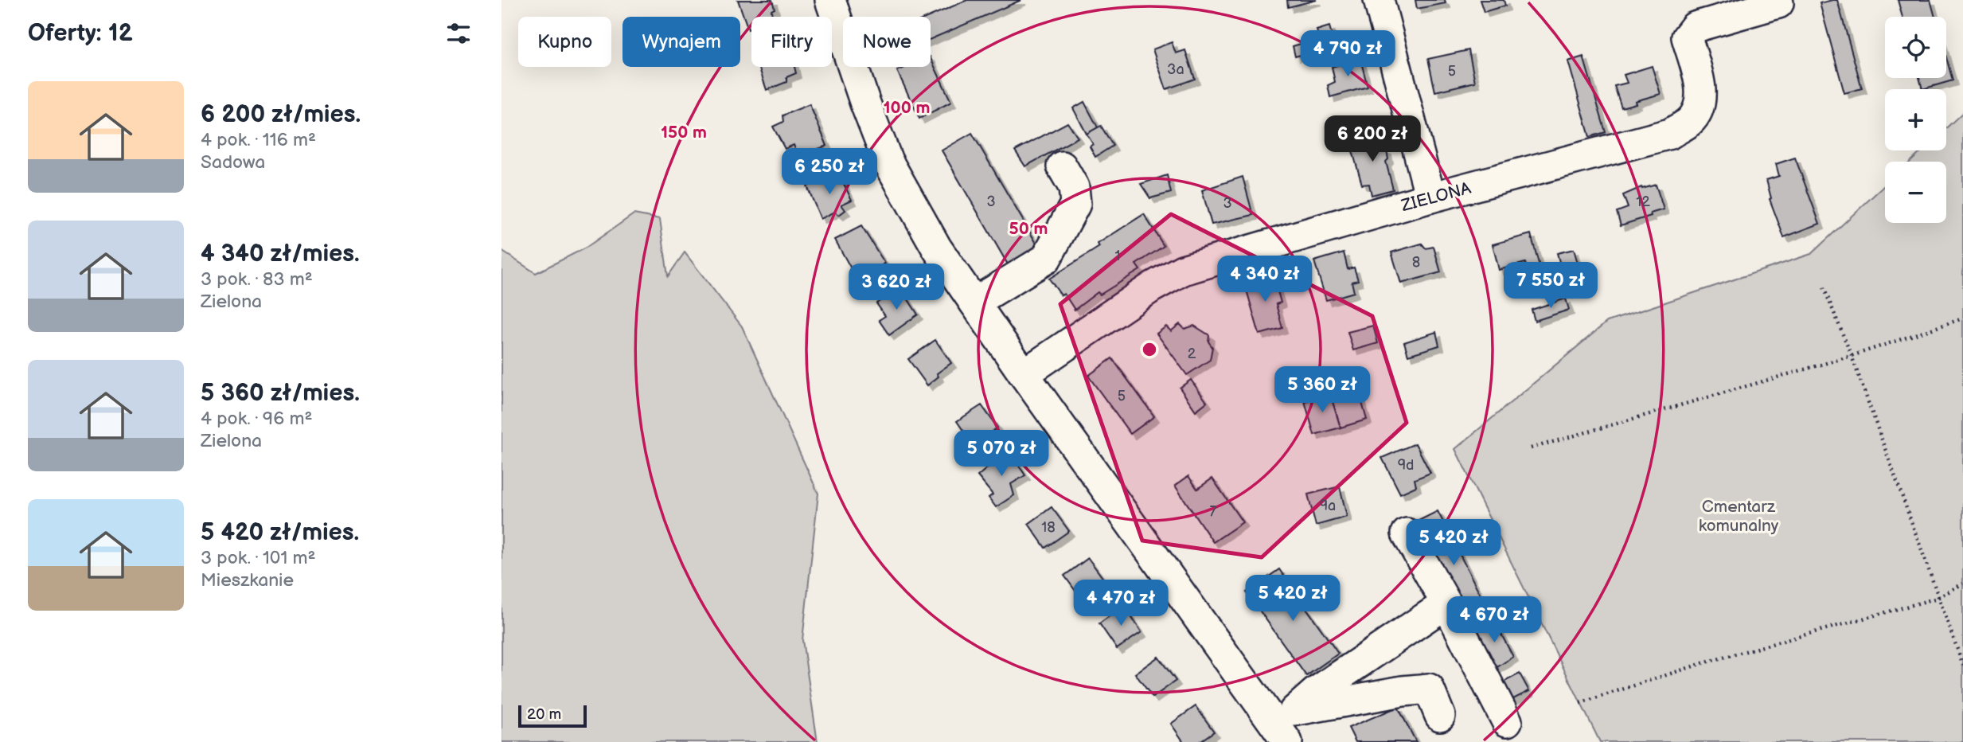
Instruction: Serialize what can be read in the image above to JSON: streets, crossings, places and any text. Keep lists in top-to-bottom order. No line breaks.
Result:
{"streets":{"street":["ZIELONA"]},"parks":["Cmentarz komunalny"],"house_numbers":["3a","5","3","12","3","1","8","2","5","9d","9a","7","18"],"scale_bar":"20 m","page":{"heading":"Oferty: 12","map_buttons":["+","−"],"chip":["Kupno","Wynajem","Filtry","Nowe"],"price":["4 790 zł","6 200 zł","6 250 zł","4 340 zł","7 550 zł","3 620 zł","5 360 zł","5 070 zł","5 420 zł","5 420 zł","4 470 zł","4 670 zł"],"list":[{"name":"6 200 zł/mies.","note":"4 pok. · 116 m² · Sadowa"},{"name":"4 340 zł/mies.","note":"3 pok. · 83 m² · Zielona"},{"name":"5 360 zł/mies.","note":"4 pok. · 96 m² · Zielona"},{"name":"5 420 zł/mies.","note":"3 pok. · 101 m² · Mieszkanie"}],"scale":"20 m"},"rings":["100 m","150 m","50 m"]}
